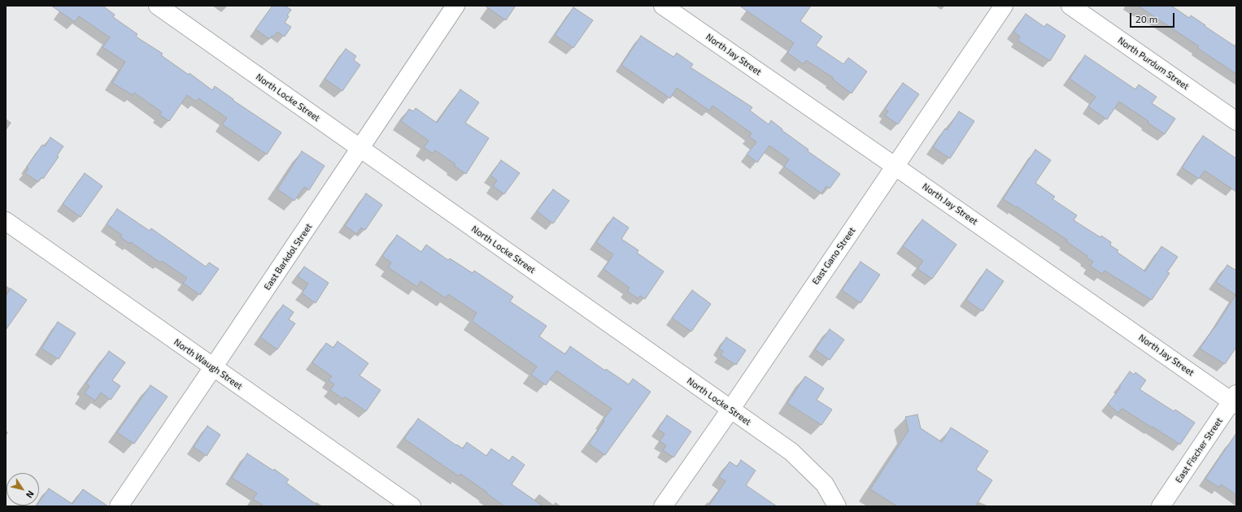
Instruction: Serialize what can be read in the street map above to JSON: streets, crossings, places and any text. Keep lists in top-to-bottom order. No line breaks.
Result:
{"streets":{"street":["North Jay Street","North Purdum Street","North Locke Street","East Gano Street","East Barkdol Street","North Waugh Street","East Fischer Street"]},"crossings":[["North Jay Street","East Gano Street"],["North Jay Street","East Fischer Street"],["North Locke Street","East Gano Street"],["North Locke Street","East Barkdol Street"],["East Barkdol Street","North Waugh Street"]],"scale_bar":"20 m","north":"bottom right"}
